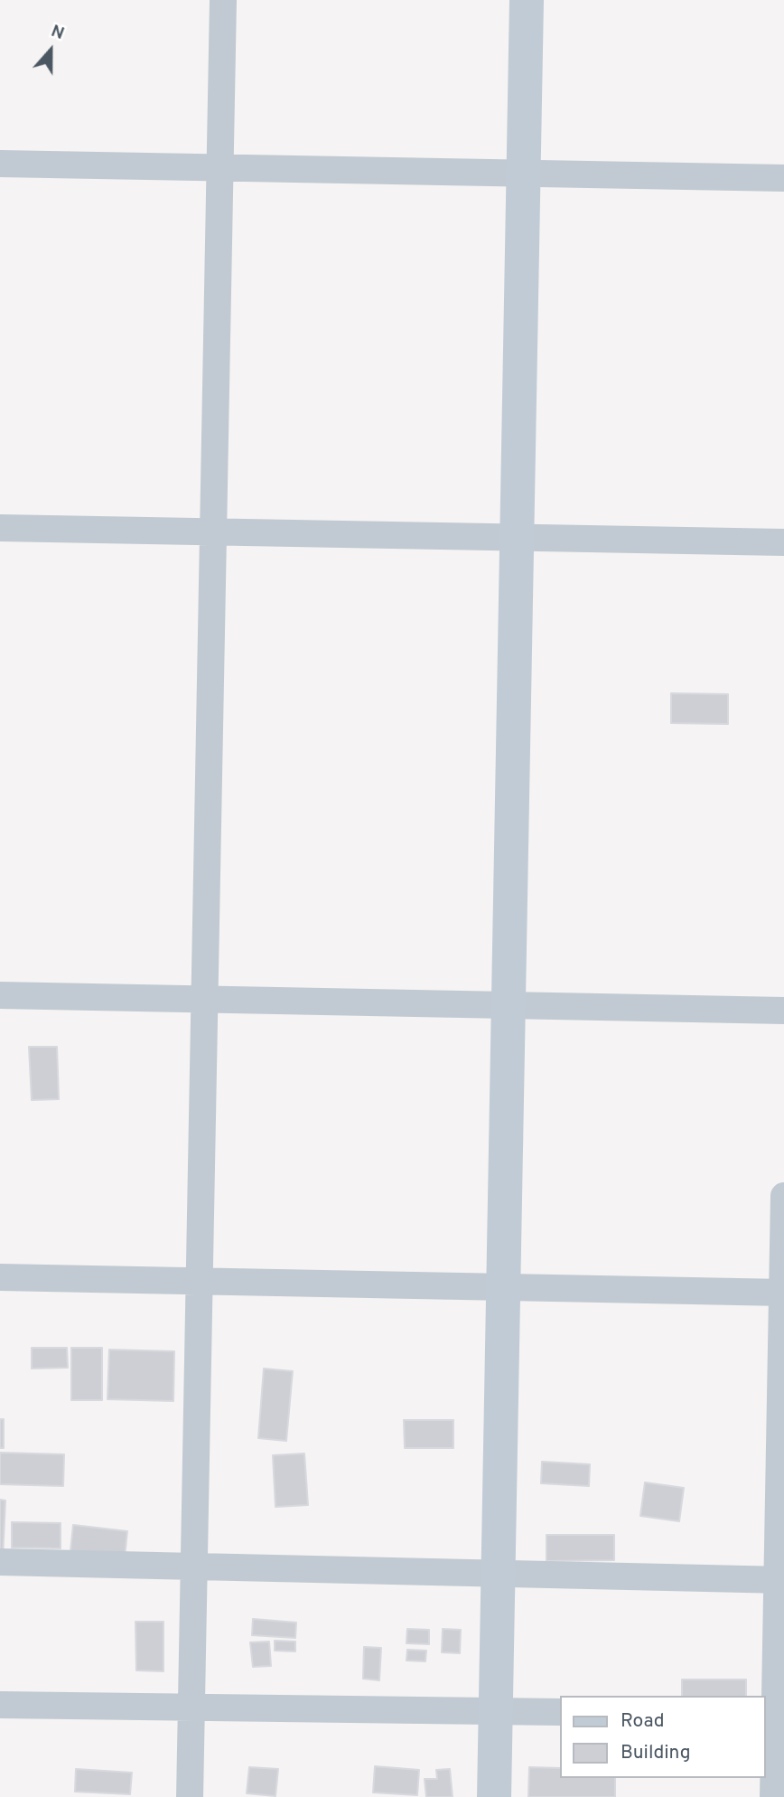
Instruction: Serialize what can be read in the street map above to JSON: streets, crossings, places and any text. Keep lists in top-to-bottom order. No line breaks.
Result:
{"legend":["Road","Building"],"north":"top"}
